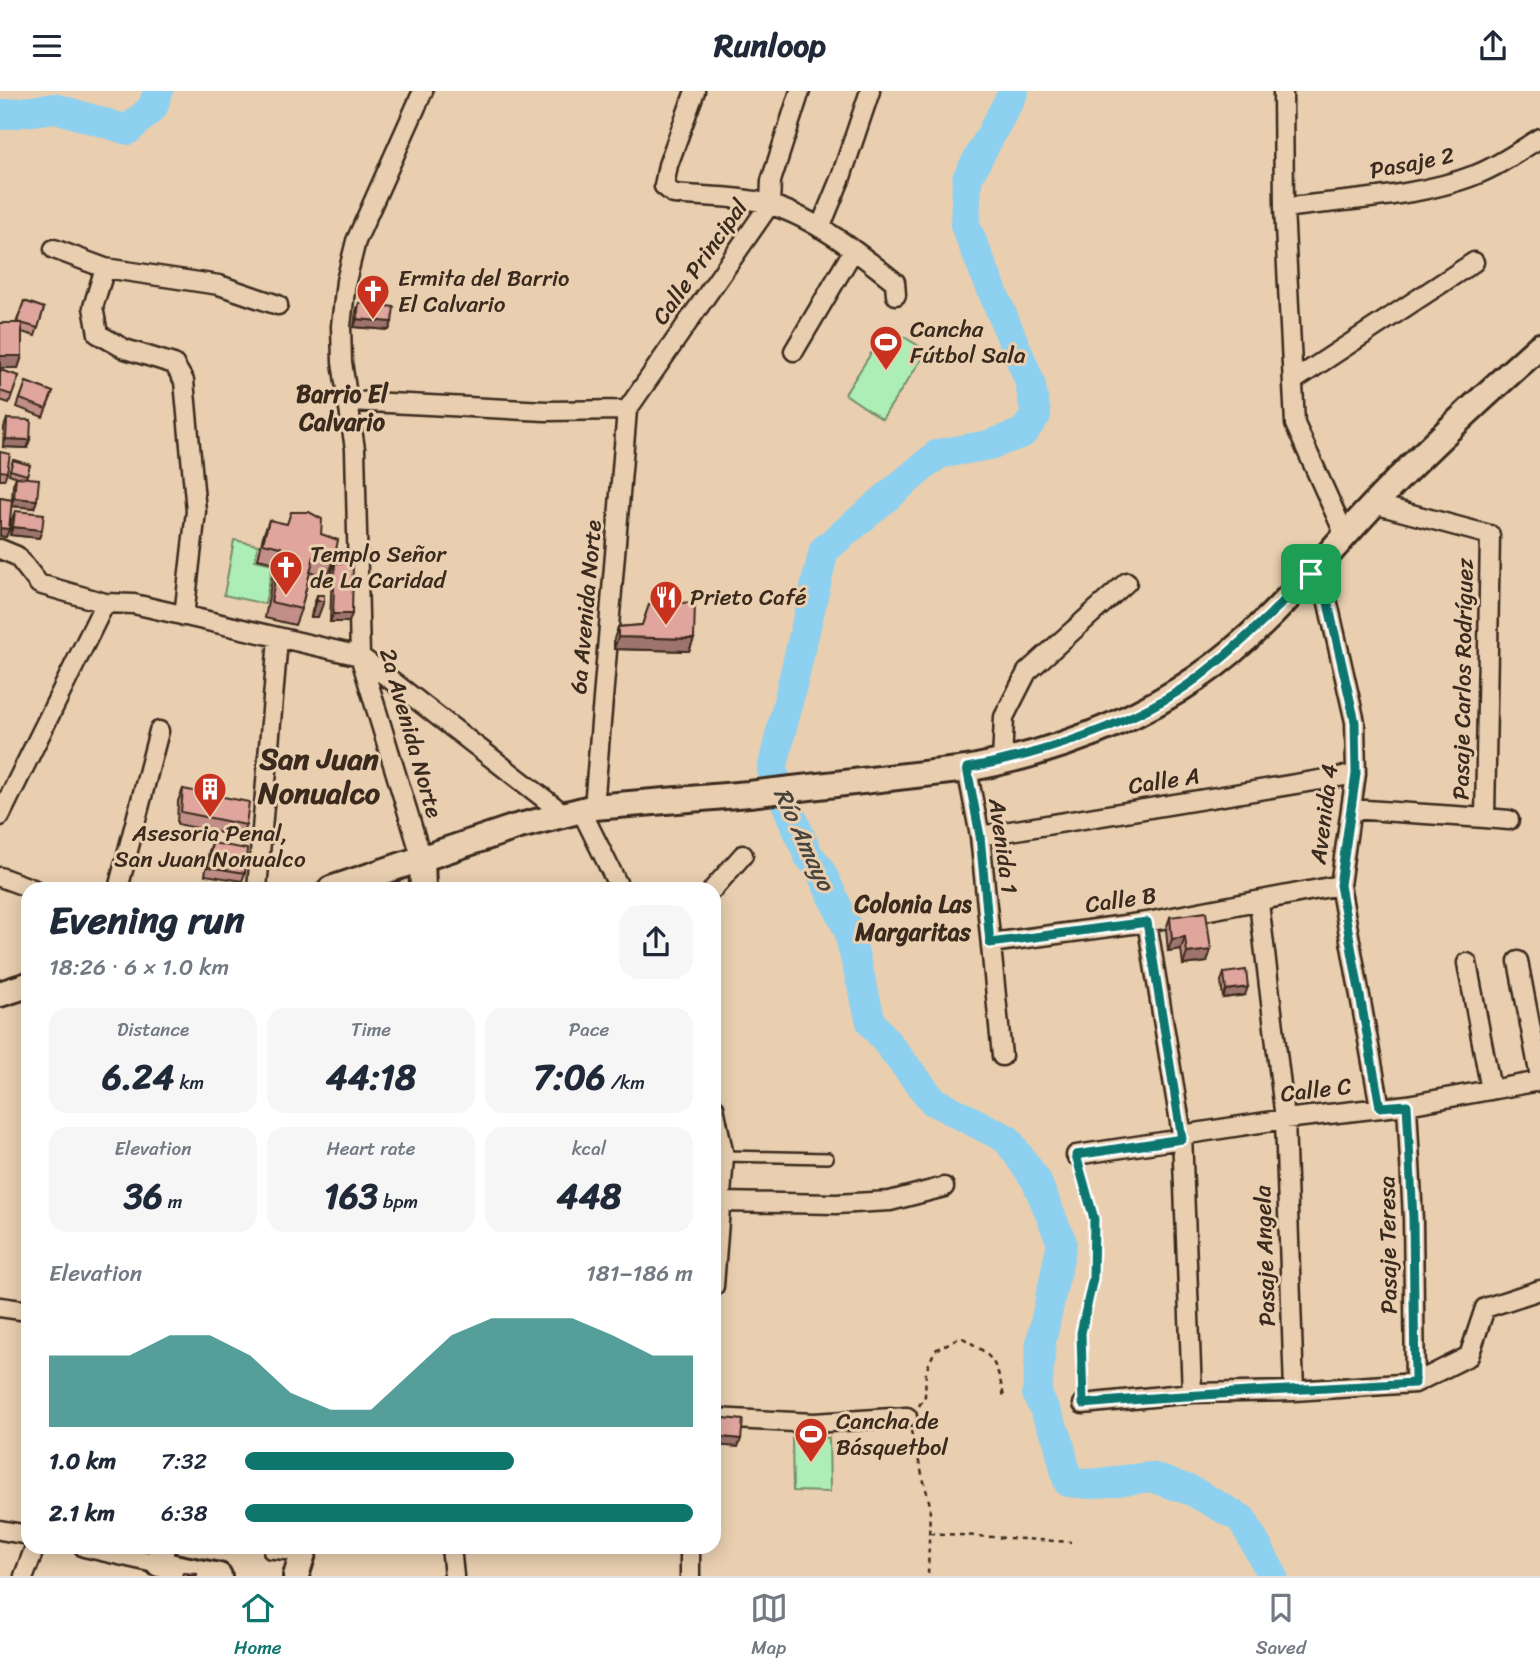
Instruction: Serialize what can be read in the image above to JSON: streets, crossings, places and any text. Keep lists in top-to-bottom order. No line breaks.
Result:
{"streets":{"street":["Pasaje 2","Calle Principal","6a Avenida Norte","Pasaje Carlos Rodríguez","2a Avenida Norte","Calle A","Avenida 4","Avenida 1","Calle B","Calle C","Pasaje Teresa","Pasaje Angela"]},"crossings":[["Calle Principal","6a Avenida Norte"],["Pasaje Carlos Rodríguez","Avenida 4"],["Calle A","Avenida 4"],["Calle A","Avenida 1"],["Avenida 4","Calle B"],["Avenida 4","Calle C"],["Avenida 1","Calle B"],["Calle B","Pasaje Angela"],["Calle C","Pasaje Teresa"],["Calle C","Pasaje Angela"]],"districts":["Barrio El Calvario","San Juan Nonualco","Colonia Las Margaritas"],"water":["Río Amayo"],"places":{"church":["Ermita del Barrio El Calvario","Templo Señor de La Caridad"],"sports":["Cancha Fútbol Sala","Cancha de Básquetbol"],"restaurant":["Prieto Café"],"building":["Asesoria Penal, San Juan Nonualco"]},"page":{"header":"Runloop","heading":["Evening run","18:26 · 6 × 1.0 km"],"stats":[["Distance","6.24 km"],["Time","44:18"],["Pace","7:06 /km"],["Elevation","36 m"],["Heart rate","163 bpm"],["kcal","448"]],"chart":["Elevation","181–186 m"],"list":[{"name":"1.0 km","note":"7:32"},{"name":"2.1 km","note":"6:38"}],"tabs":["Home","Map","Saved"]}}
